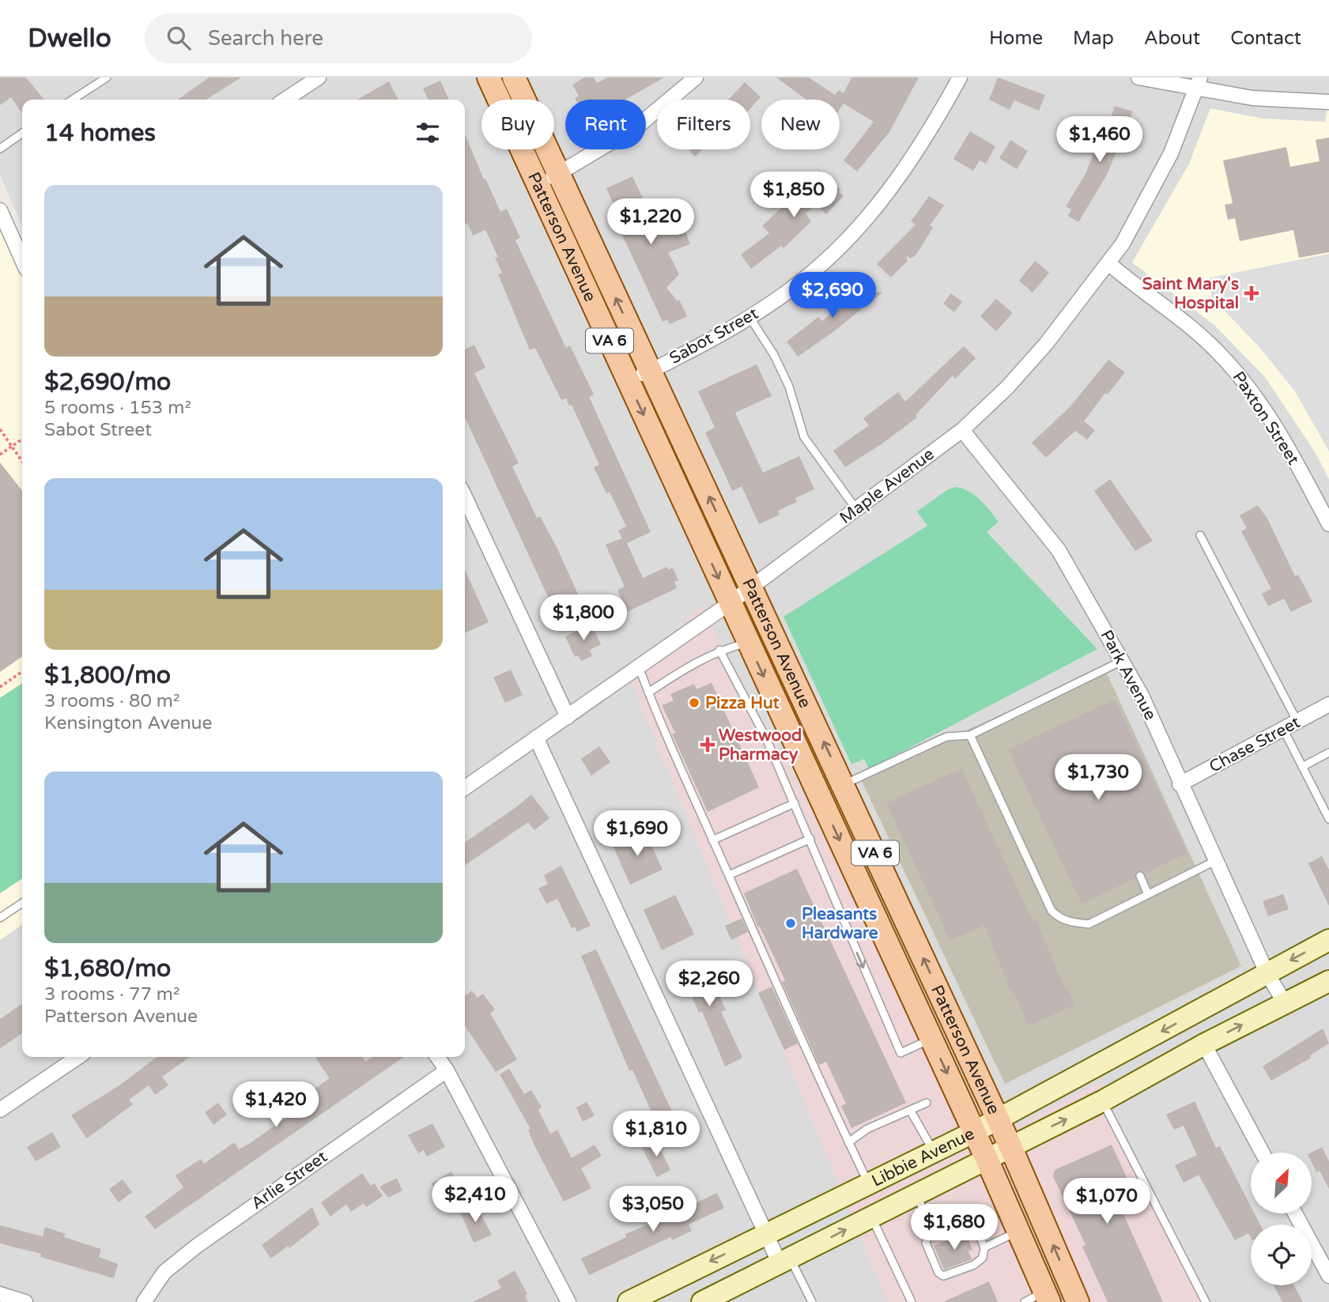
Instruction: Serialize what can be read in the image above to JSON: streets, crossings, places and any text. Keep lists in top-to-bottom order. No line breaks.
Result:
{"streets":{"main road":["Patterson Avenue","VA 6","Libbie Avenue"],"street":["Sabot Street","Paxton Street","Maple Avenue","Park Avenue","Chase Street","Arlie Street"]},"crossings":[["Patterson Avenue","Sabot Street"],["Patterson Avenue","Maple Avenue"],["Patterson Avenue","Libbie Avenue"],["Paxton Street","Maple Avenue"],["Maple Avenue","Park Avenue"],["Park Avenue","Chase Street"],["Park Avenue","Libbie Avenue"]],"places":{"health":["Saint Mary's Hospital","Westwood Pharmacy"],"other":["Pizza Hut","Pleasants Hardware"]},"north":"top right","page":{"header":"Dwello","search":"Search here","nav":["Home","Map","About","Contact"],"chip":["Buy","Rent","Filters","New"],"heading":"14 homes","price":["$1,460","$1,850","$1,220","$2,690","$1,800","$1,730","$1,690","$2,260","$1,420","$1,810","$2,410","$1,070","$3,050","$1,680"],"list":[{"name":"$2,690/mo","note":"5 rooms · 153 m² · Sabot Street"},{"name":"$1,800/mo","note":"3 rooms · 80 m² · Kensington Avenue"},{"name":"$1,680/mo","note":"3 rooms · 77 m² · Patterson Avenue"}]}}
